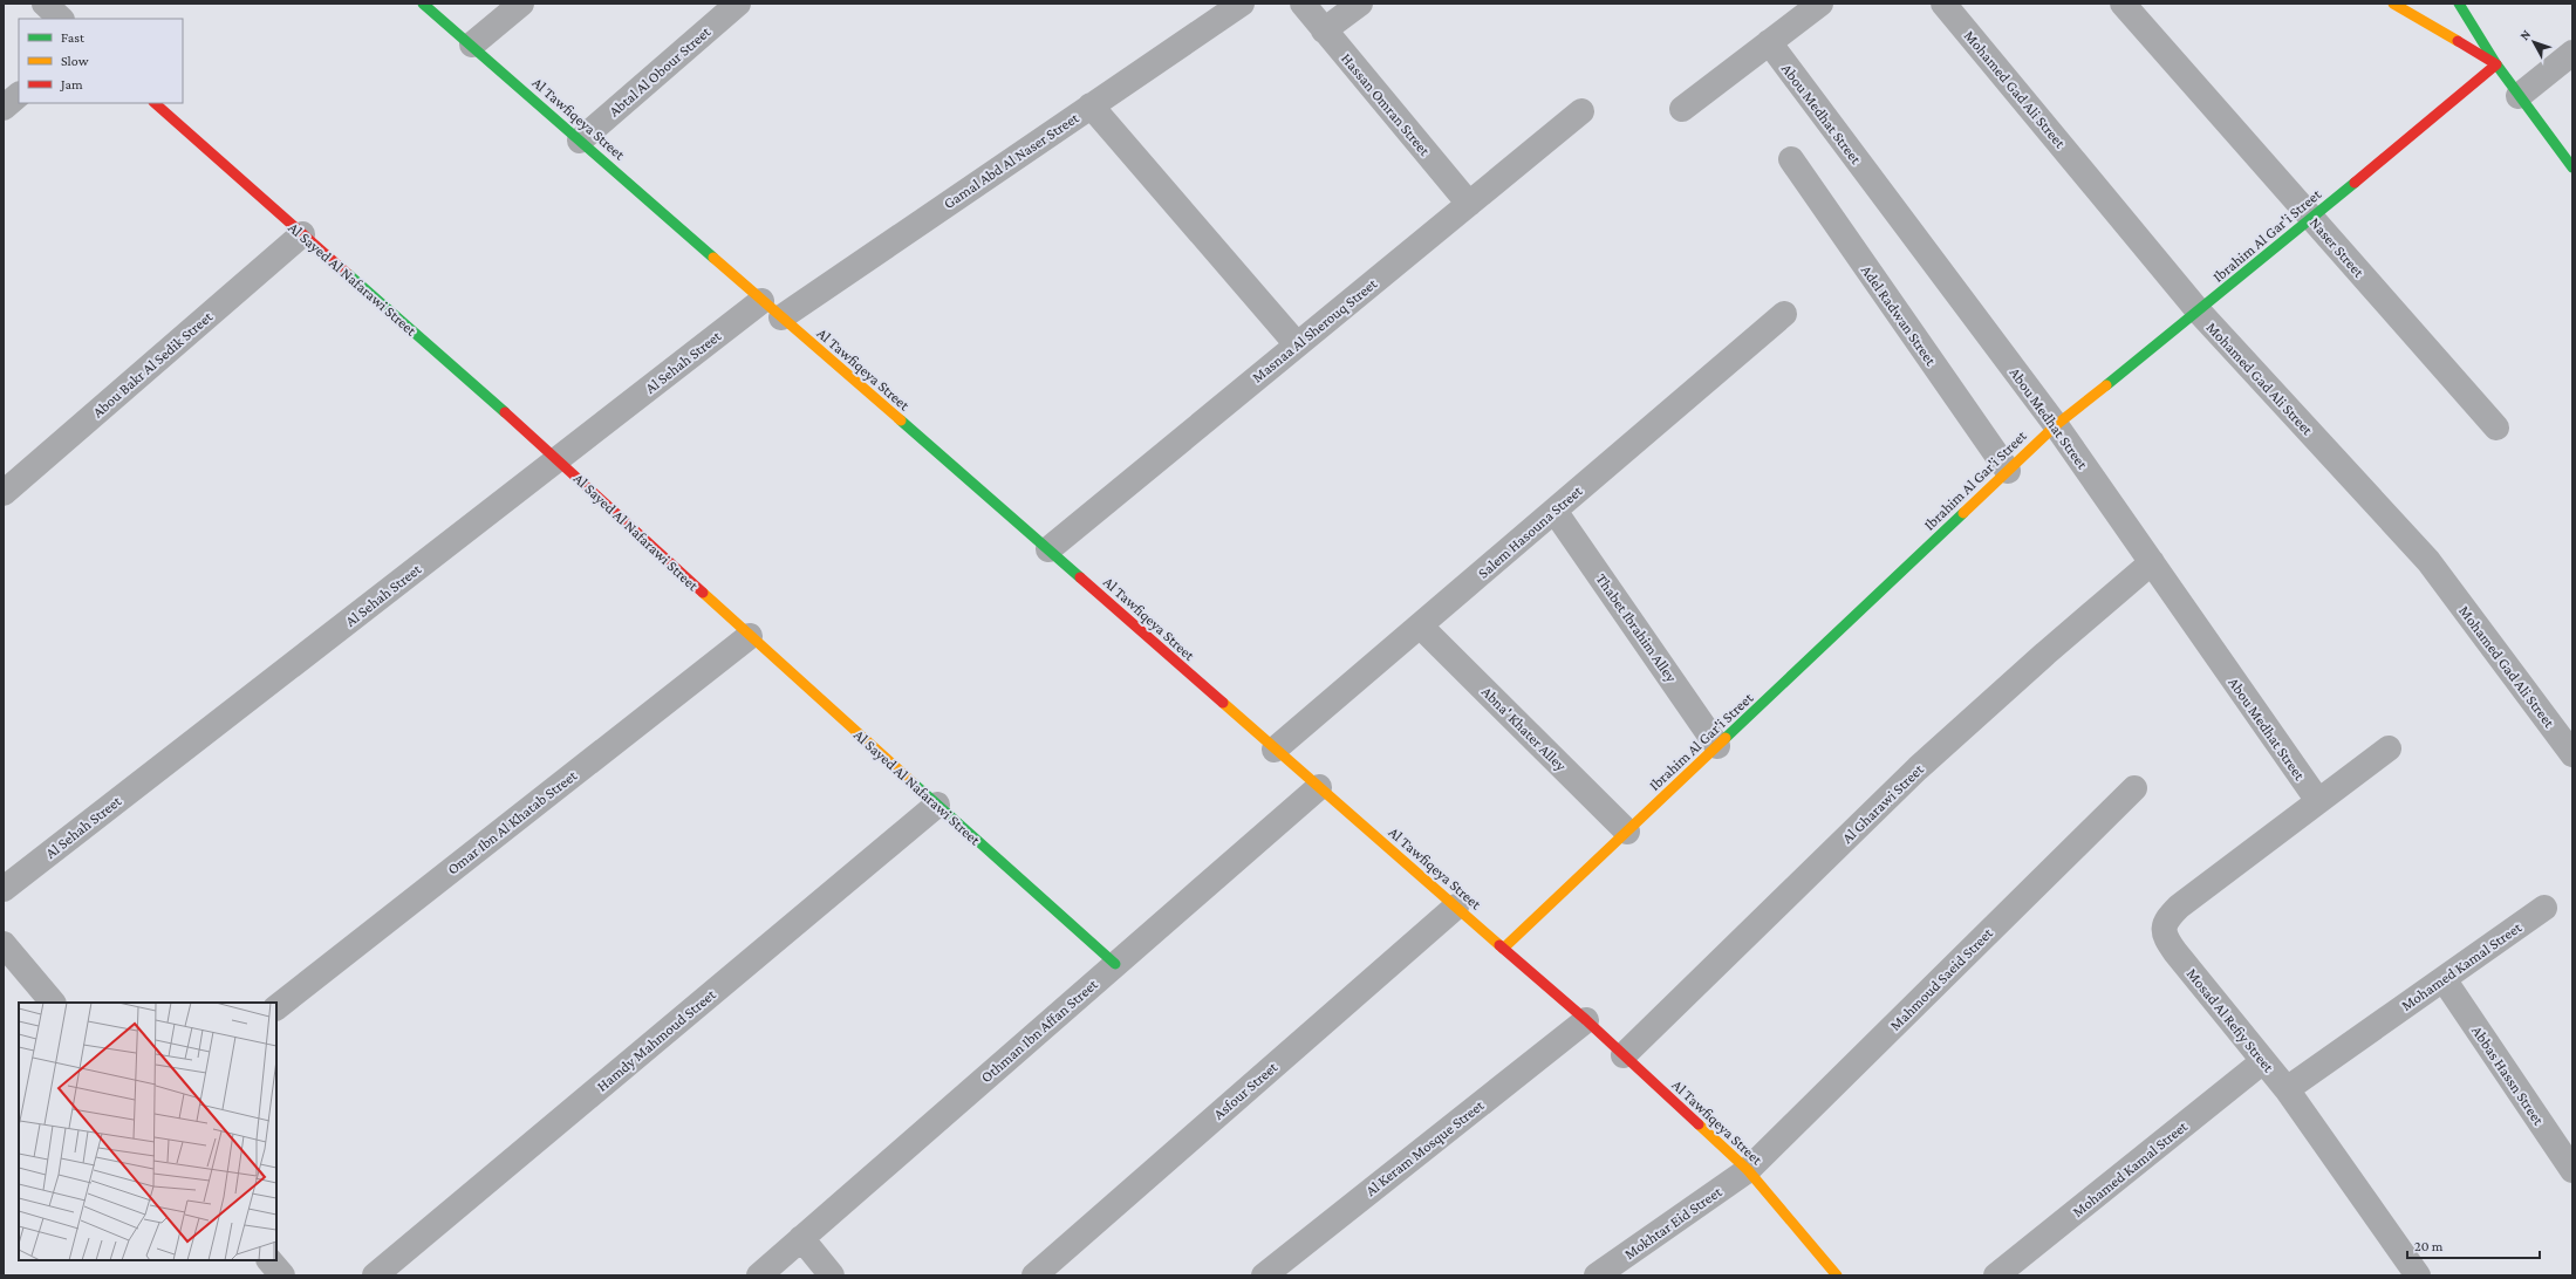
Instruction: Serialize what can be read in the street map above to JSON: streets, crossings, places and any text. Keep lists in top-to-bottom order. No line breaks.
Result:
{"streets":{"street":["Abtal Al Obour Street","Mohamed Gad Ali Street","Hassan Omran Street","Abou Medhat Street","Al Tawfiqeya Street","Gamal Abd Al Naser Street","Ibrahim Al Gar'i Street","Naser Street","Al Sayed Al Nafarawi Street","Adel Radwan Street","Masnaa Al Sherouq Street","Al Sehah Street","Abou Bakr Al Sedik Street","Salem Hasouna Street","Thabet Ibrahim Alley","Abna' Khater Alley","Al Gharawi Street","Omar Ibn Al Khatab Street","Mohamed Kamal Street","Mahmoud Saeid Street","Mosad Al Refiy Street","Othman Ibn Affan Street","Hamdy Mahmoud Street","Abbas Hassn Street","Asfour Street","Al Keram Mosque Street","Mokhtar Eid Street"]},"crossings":[["Abtal Al Obour Street","Al Tawfiqeya Street"],["Mohamed Gad Ali Street","Ibrahim Al Gar'i Street"],["Hassan Omran Street","Masnaa Al Sherouq Street"],["Abou Medhat Street","Ibrahim Al Gar'i Street"],["Abou Medhat Street","Al Gharawi Street"],["Abou Medhat Street","Mosad Al Refiy Street"],["Al Tawfiqeya Street","Gamal Abd Al Naser Street"],["Al Tawfiqeya Street","Ibrahim Al Gar'i Street"],["Al Tawfiqeya Street","Masnaa Al Sherouq Street"],["Al Tawfiqeya Street","Al Sehah Street"],["Al Tawfiqeya Street","Salem Hasouna Street"],["Al Tawfiqeya Street","Al Gharawi Street"],["Al Tawfiqeya Street","Mahmoud Saeid Street"],["Al Tawfiqeya Street","Othman Ibn Affan Street"],["Al Tawfiqeya Street","Asfour Street"],["Al Tawfiqeya Street","Al Keram Mosque Street"],["Al Tawfiqeya Street","Mokhtar Eid Street"],["Ibrahim Al Gar'i Street","Naser Street"],["Ibrahim Al Gar'i Street","Adel Radwan Street"],["Ibrahim Al Gar'i Street","Thabet Ibrahim Alley"],["Ibrahim Al Gar'i Street","Abna' Khater Alley"],["Al Sayed Al Nafarawi Street","Al Sehah Street"],["Al Sayed Al Nafarawi Street","Abou Bakr Al Sedik Street"],["Al Sayed Al Nafarawi Street","Omar Ibn Al Khatab Street"],["Al Sayed Al Nafarawi Street","Othman Ibn Affan Street"],["Al Sayed Al Nafarawi Street","Hamdy Mahmoud Street"],["Salem Hasouna Street","Thabet Ibrahim Alley"],["Salem Hasouna Street","Abna' Khater Alley"],["Mohamed Kamal Street","Mosad Al Refiy Street"],["Mohamed Kamal Street","Abbas Hassn Street"],["Mahmoud Saeid Street","Mokhtar Eid Street"]],"legend":["Fast","Slow","Jam"],"scale_bar":"20 m","north":"top left"}
